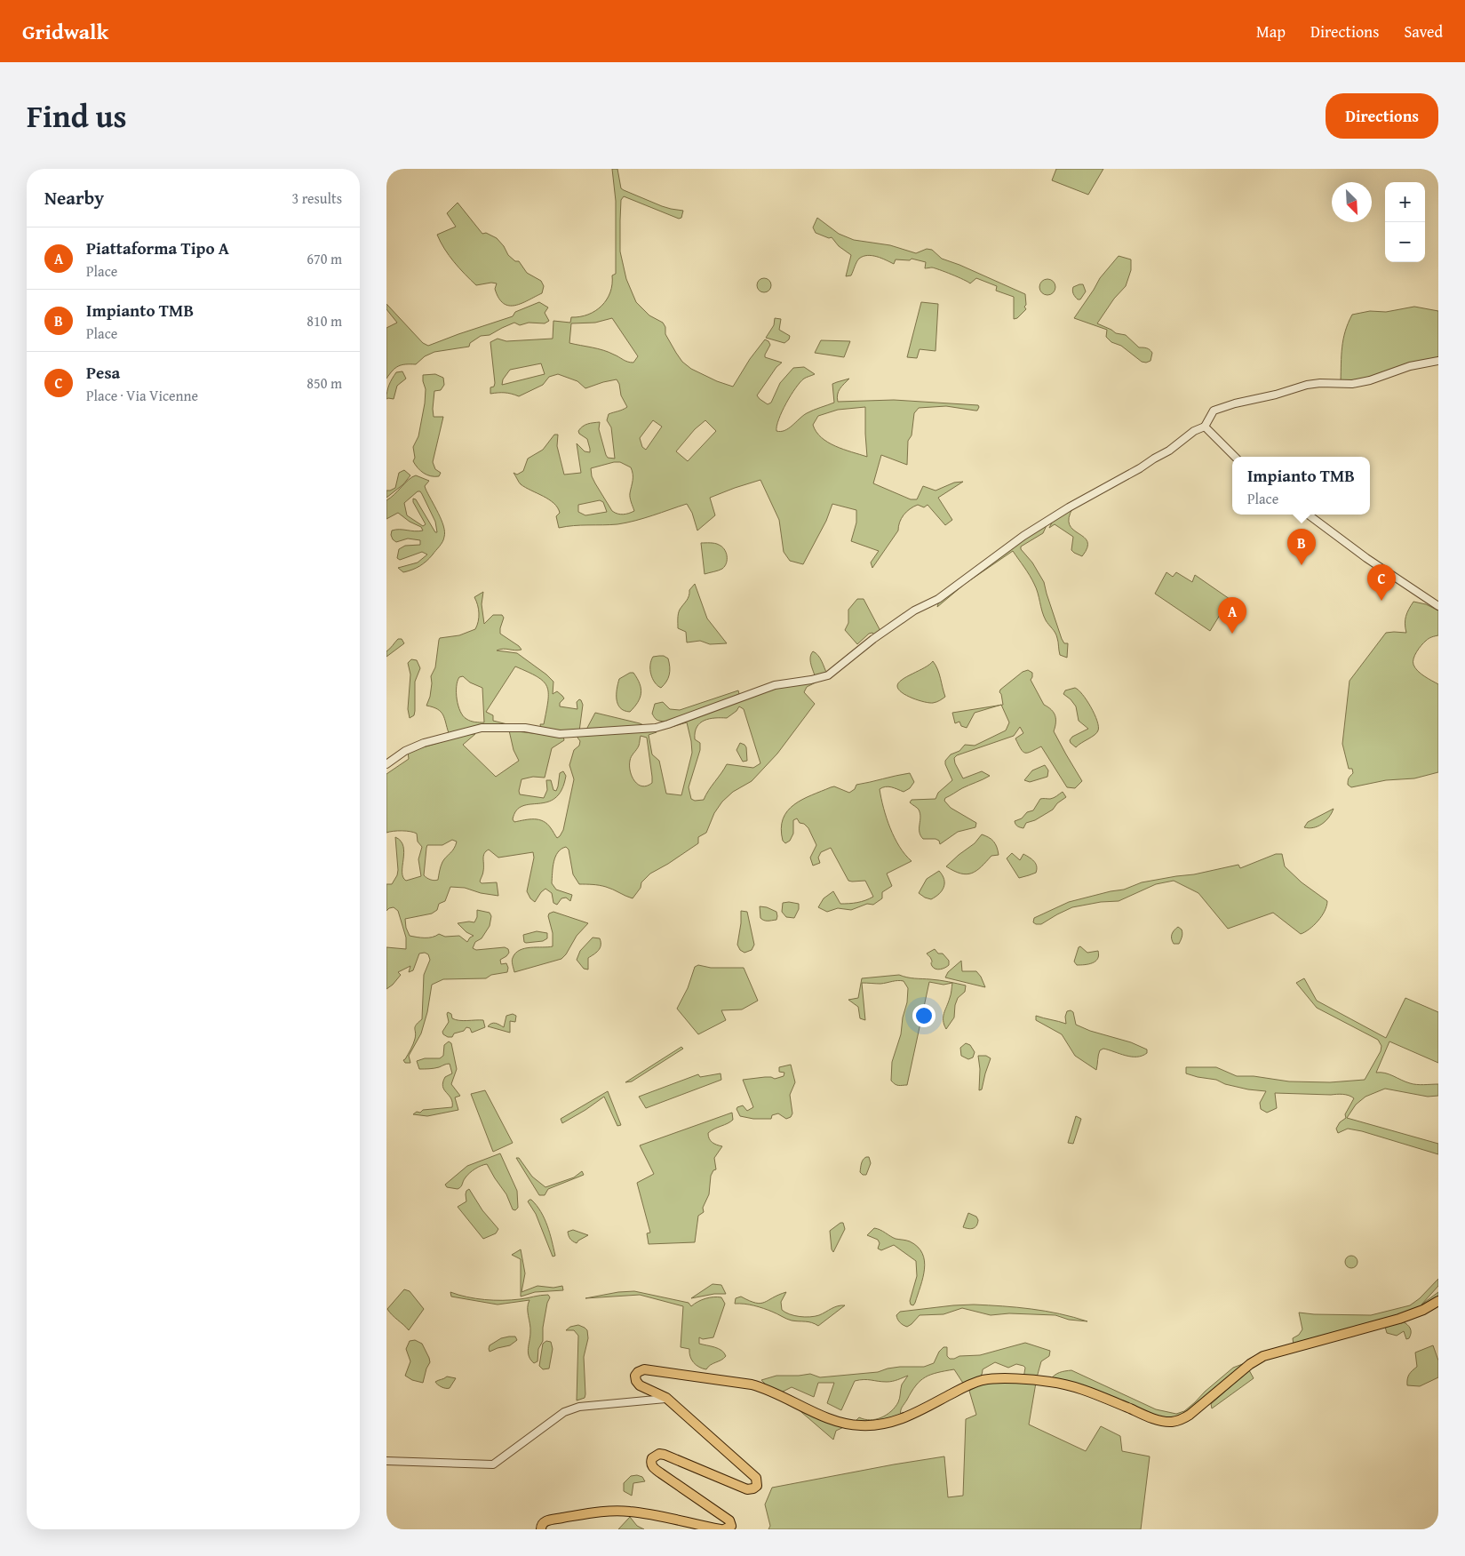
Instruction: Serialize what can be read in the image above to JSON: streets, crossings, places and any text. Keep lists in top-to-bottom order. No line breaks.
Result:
{"north":"bottom right","page":{"header":"Gridwalk","nav":["Map","Directions","Saved"],"title":"Find us","buttons":"Directions","heading":["Nearby","3 results"],"map_buttons":["+","−"],"list":[{"mark":"A","name":"Piattaforma Tipo A","note":"Place","value":"670 m"},{"mark":"B","name":"Impianto TMB","note":"Place","value":"810 m"},{"mark":"C","name":"Pesa","note":"Place · Via Vicenne","value":"850 m"}],"popup":["Impianto TMB","Place"],"pins":["B","C","A"]}}
